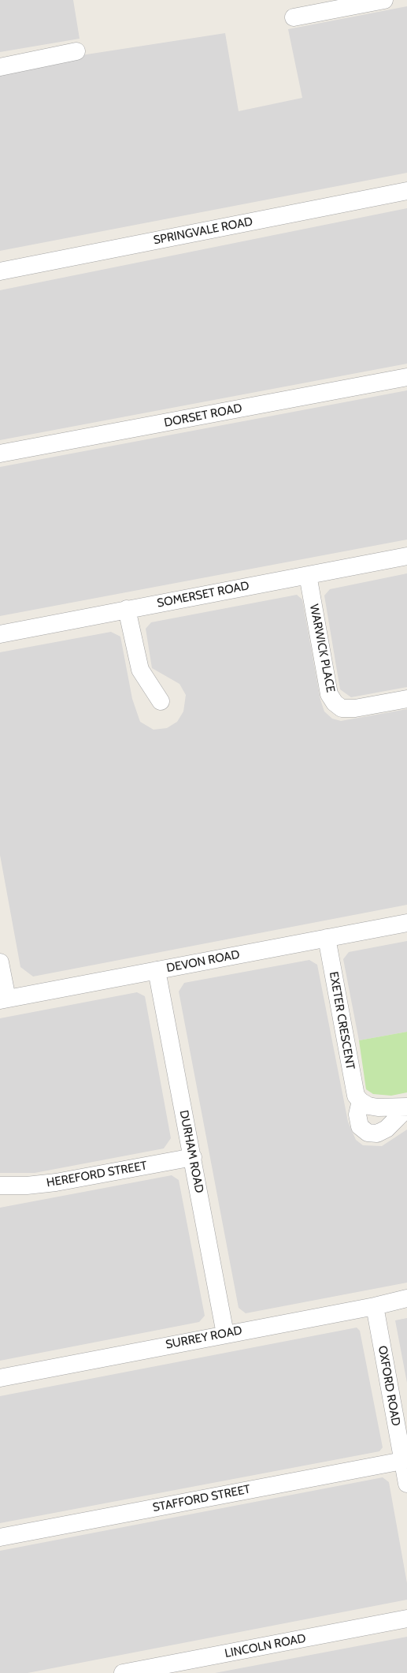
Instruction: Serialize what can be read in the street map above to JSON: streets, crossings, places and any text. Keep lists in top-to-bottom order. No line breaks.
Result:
{"streets":{"street":["SPRINGVALE ROAD","DORSET ROAD","SOMERSET ROAD","WARWICK PLACE","DEVON ROAD","EXETER CRESCENT","DURHAM ROAD","HEREFORD STREET","SURREY ROAD","OXFORD ROAD","STAFFORD STREET","LINCOLN ROAD"]},"crossings":[["SOMERSET ROAD","WARWICK PLACE"],["DEVON ROAD","EXETER CRESCENT"],["DEVON ROAD","DURHAM ROAD"],["DURHAM ROAD","HEREFORD STREET"],["DURHAM ROAD","SURREY ROAD"],["SURREY ROAD","OXFORD ROAD"],["OXFORD ROAD","STAFFORD STREET"]]}
